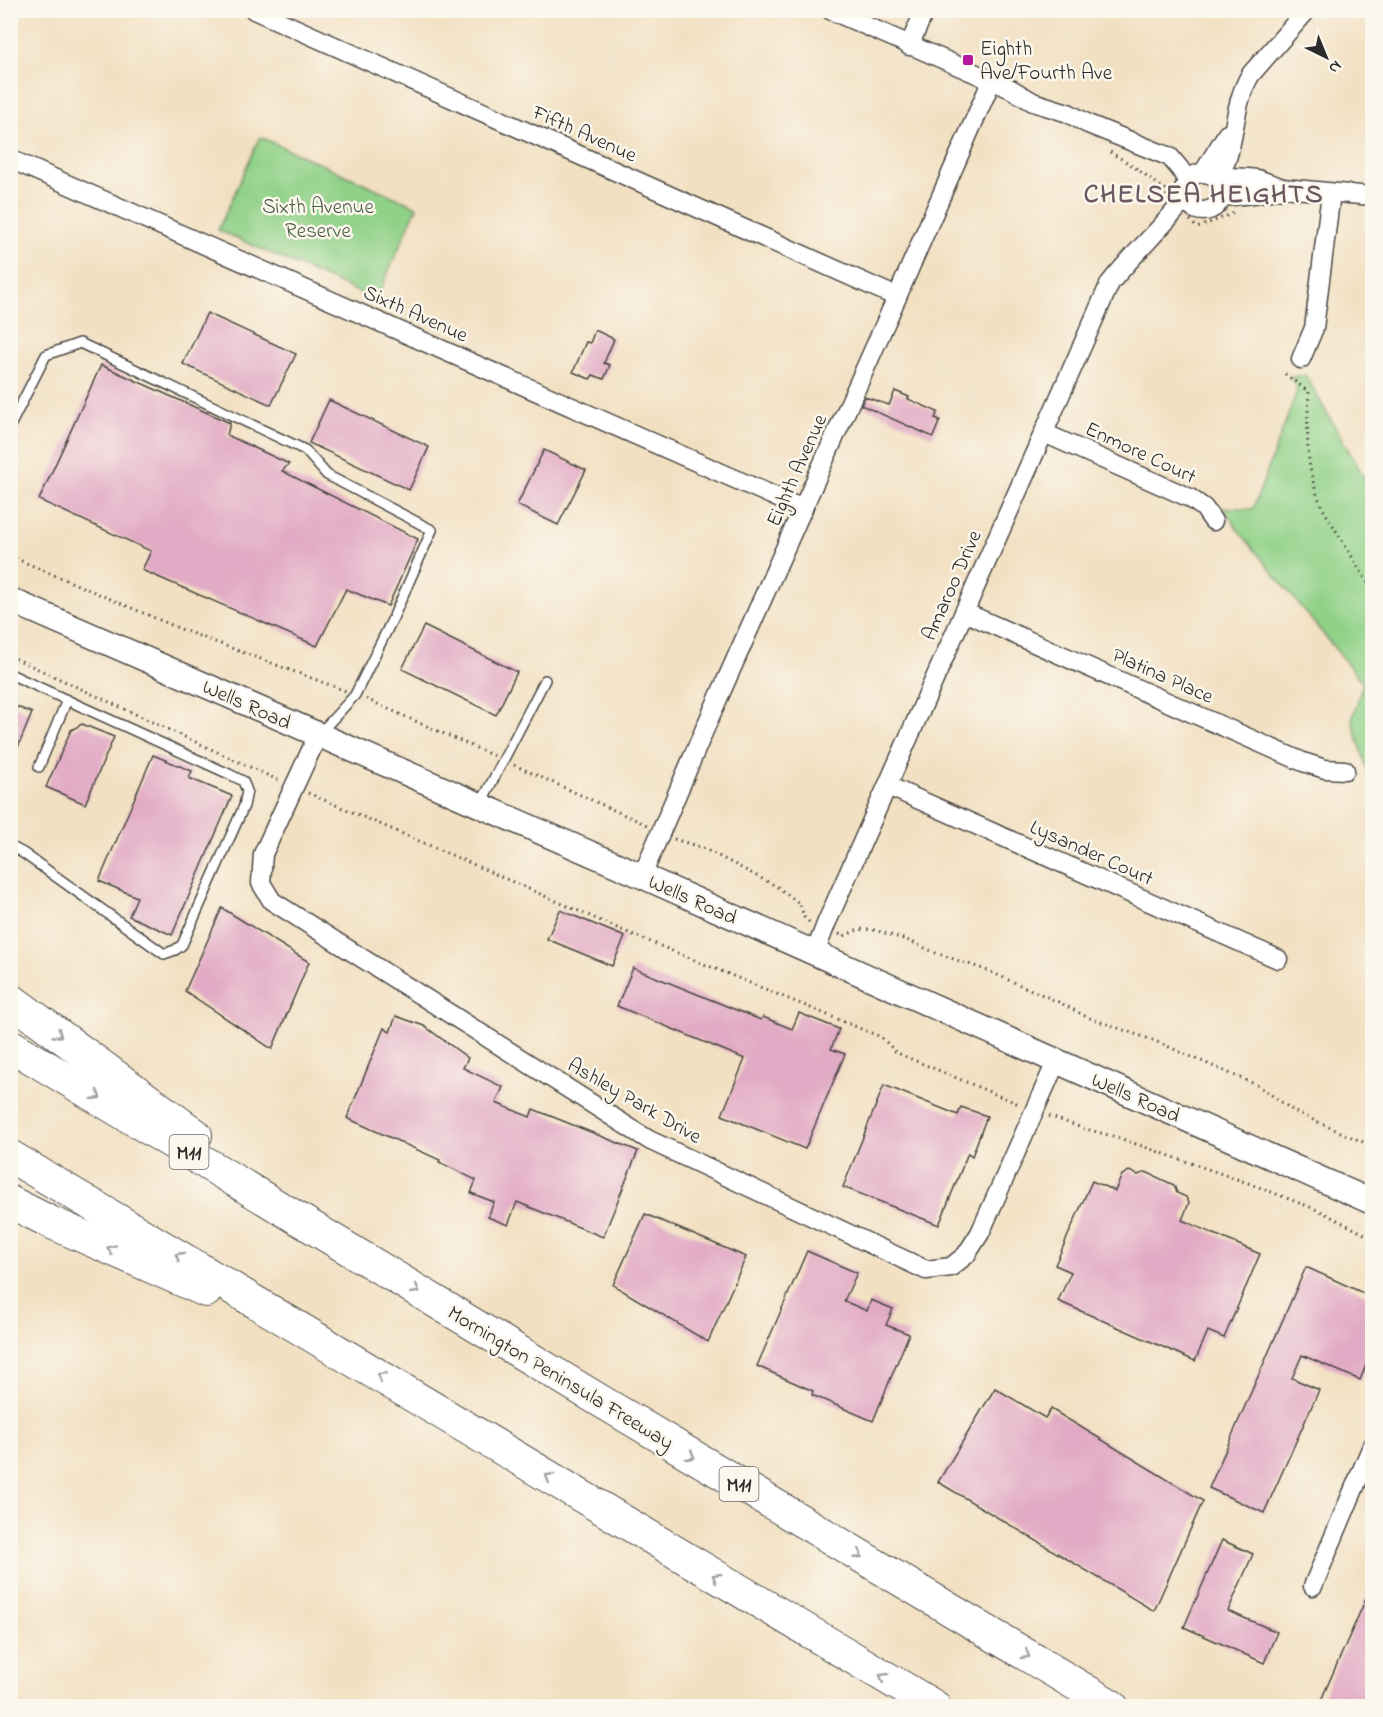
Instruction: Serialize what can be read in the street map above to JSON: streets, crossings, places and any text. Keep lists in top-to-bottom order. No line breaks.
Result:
{"streets":{"highway":["M11","Mornington Peninsula Freeway"],"main road":["Wells Road"],"street":["Fifth Avenue","Sixth Avenue","Enmore Court","Eighth Avenue","Amaroo Drive","Platina Place","Lysander Court","Ashley Park Drive"]},"crossings":[["Fifth Avenue","Eighth Avenue"],["Sixth Avenue","Eighth Avenue"],["Enmore Court","Amaroo Drive"],["Eighth Avenue","Wells Road"],["Amaroo Drive","Platina Place"],["Amaroo Drive","Wells Road"],["Amaroo Drive","Lysander Court"],["Wells Road","Ashley Park Drive"]],"districts":["CHELSEA HEIGHTS"],"parks":["Sixth Avenue Reserve"],"places":{"transit":["Eighth Ave/Fourth Ave"]},"north":"bottom right"}
